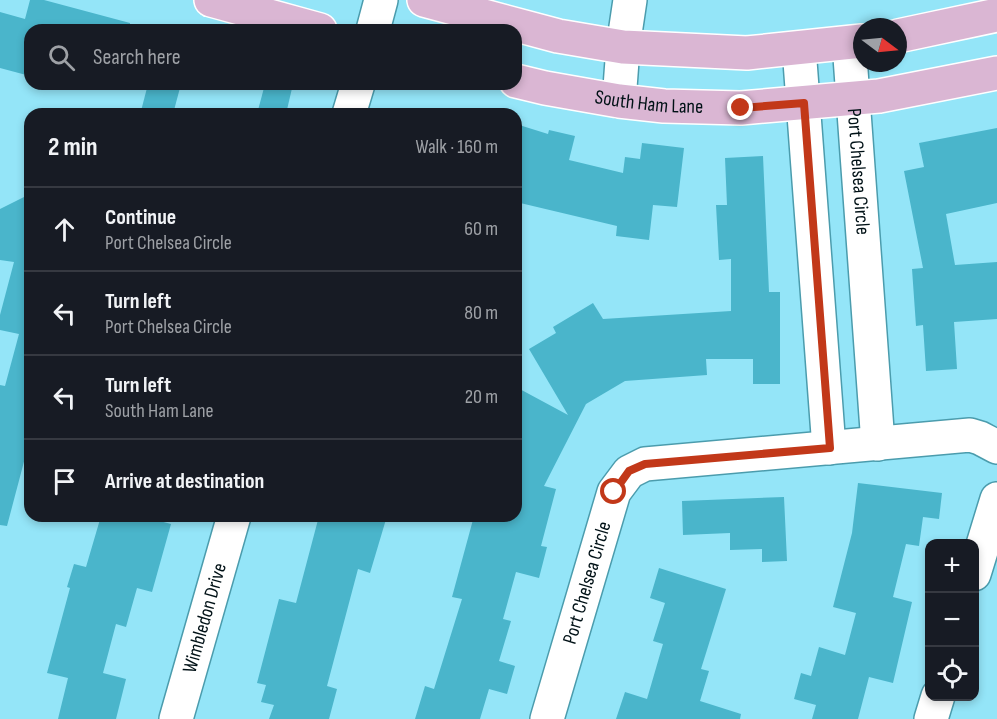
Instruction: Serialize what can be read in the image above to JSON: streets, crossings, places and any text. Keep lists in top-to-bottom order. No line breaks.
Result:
{"streets":{"main road":["South Ham Lane"],"street":["Port Chelsea Circle","Wimbledon Drive"]},"crossings":[["South Ham Lane","Port Chelsea Circle"]],"north":"right","page":{"search":"Search here","heading":["2 min","Walk · 160 m"],"list":[["Continue","Port Chelsea Circle","60 m"],["Turn left","Port Chelsea Circle","80 m"],["Turn left","South Ham Lane","20 m"],"Arrive at destination"],"map_buttons":["+","−"]}}
